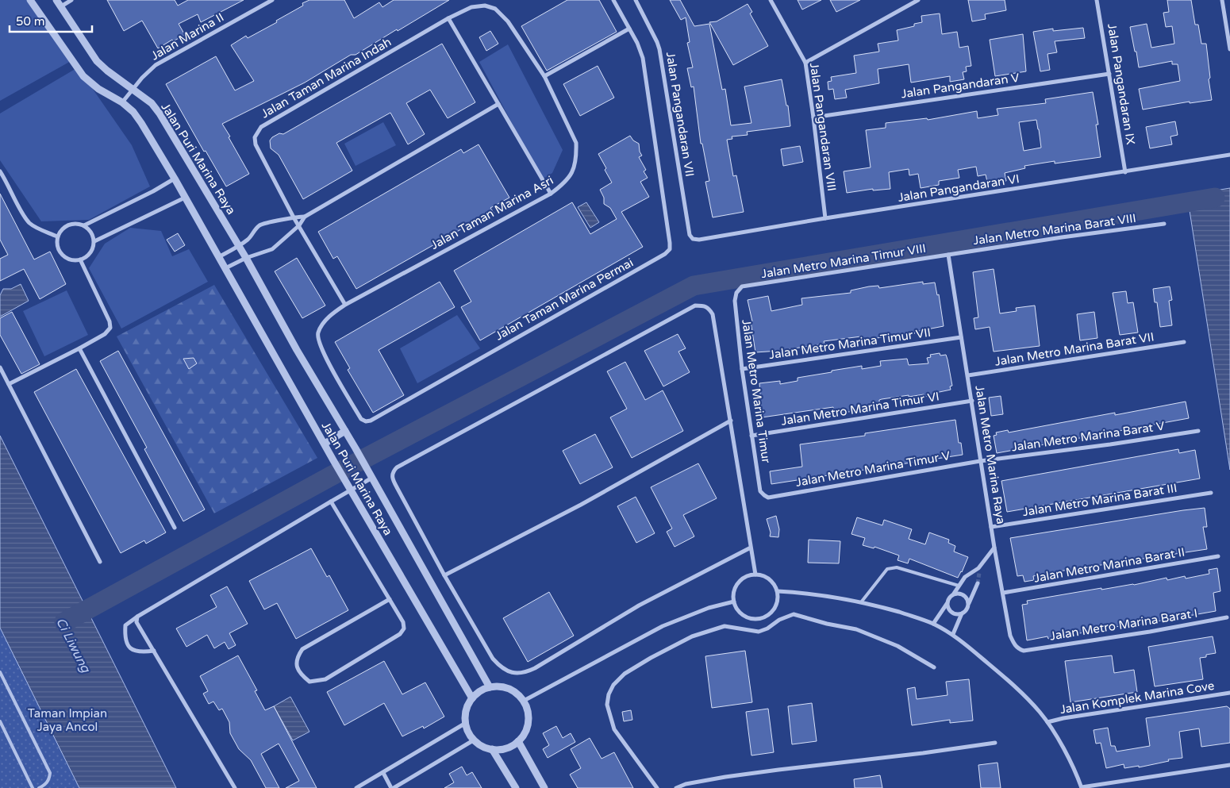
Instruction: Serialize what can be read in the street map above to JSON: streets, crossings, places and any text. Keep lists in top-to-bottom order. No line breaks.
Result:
{"streets":{"street":["Jalan Marina II","Jalan Taman Marina Indah","Jalan Pangandaran IX","Jalan Pangandaran V","Jalan Pangandaran VII","Jalan Pangandaran VIII","Jalan Puri Marina Raya","Jalan Pangandaran VI","Jalan Taman Marina Asri","Jalan Metro Marina Barat VIII","Jalan Metro Marina Timur VIII","Jalan Taman Marina Permai","Jalan Metro Marina Timur VII","Jalan Metro Marina Barat VII","Jalan Metro Marina Timur","Jalan Metro Marina Timur VI","Jalan Metro Marina Barat V","Jalan Metro Marina Raya","Jalan Metro Marina Timur V","Jalan Metro Marina Barat III","Jalan Metro Marina Barat II","Jalan Metro Marina Barat I","Jalan Komplek Marina Cove"]},"crossings":[["Jalan Marina II","Jalan Puri Marina Raya"],["Jalan Taman Marina Indah","Jalan Taman Marina Asri"],["Jalan Taman Marina Indah","Jalan Taman Marina Permai"],["Jalan Pangandaran IX","Jalan Pangandaran V"],["Jalan Pangandaran IX","Jalan Pangandaran VI"],["Jalan Pangandaran V","Jalan Pangandaran VIII"],["Jalan Pangandaran VII","Jalan Pangandaran VI"],["Jalan Pangandaran VIII","Jalan Pangandaran VI"],["Jalan Taman Marina Asri","Jalan Taman Marina Permai"],["Jalan Metro Marina Barat VIII","Jalan Metro Marina Timur VIII"],["Jalan Metro Marina Barat VIII","Jalan Metro Marina Raya"],["Jalan Metro Marina Timur VIII","Jalan Metro Marina Timur"],["Jalan Metro Marina Timur VIII","Jalan Metro Marina Raya"],["Jalan Metro Marina Timur VII","Jalan Metro Marina Timur"],["Jalan Metro Marina Timur VII","Jalan Metro Marina Raya"],["Jalan Metro Marina Barat VII","Jalan Metro Marina Raya"],["Jalan Metro Marina Timur","Jalan Metro Marina Timur VI"],["Jalan Metro Marina Timur","Jalan Metro Marina Timur V"],["Jalan Metro Marina Timur VI","Jalan Metro Marina Raya"],["Jalan Metro Marina Barat V","Jalan Metro Marina Raya"],["Jalan Metro Marina Barat V","Jalan Metro Marina Timur V"],["Jalan Metro Marina Raya","Jalan Metro Marina Timur V"],["Jalan Metro Marina Raya","Jalan Metro Marina Barat III"],["Jalan Metro Marina Raya","Jalan Metro Marina Barat II"],["Jalan Metro Marina Raya","Jalan Metro Marina Barat I"]],"water":["Ci Liwung"],"parks":["Taman Impian Jaya Ancol"],"scale_bar":"50 m"}
